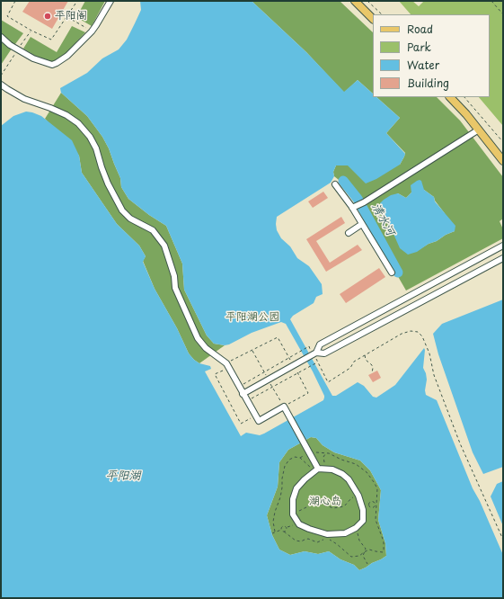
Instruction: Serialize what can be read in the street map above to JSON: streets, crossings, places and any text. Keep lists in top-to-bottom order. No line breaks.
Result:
{"water":["清水河","平阳湖"],"parks":["平阳湖公园","湖心岛"],"places":["平阳阁"],"legend":["Road","Park","Water","Building"]}
